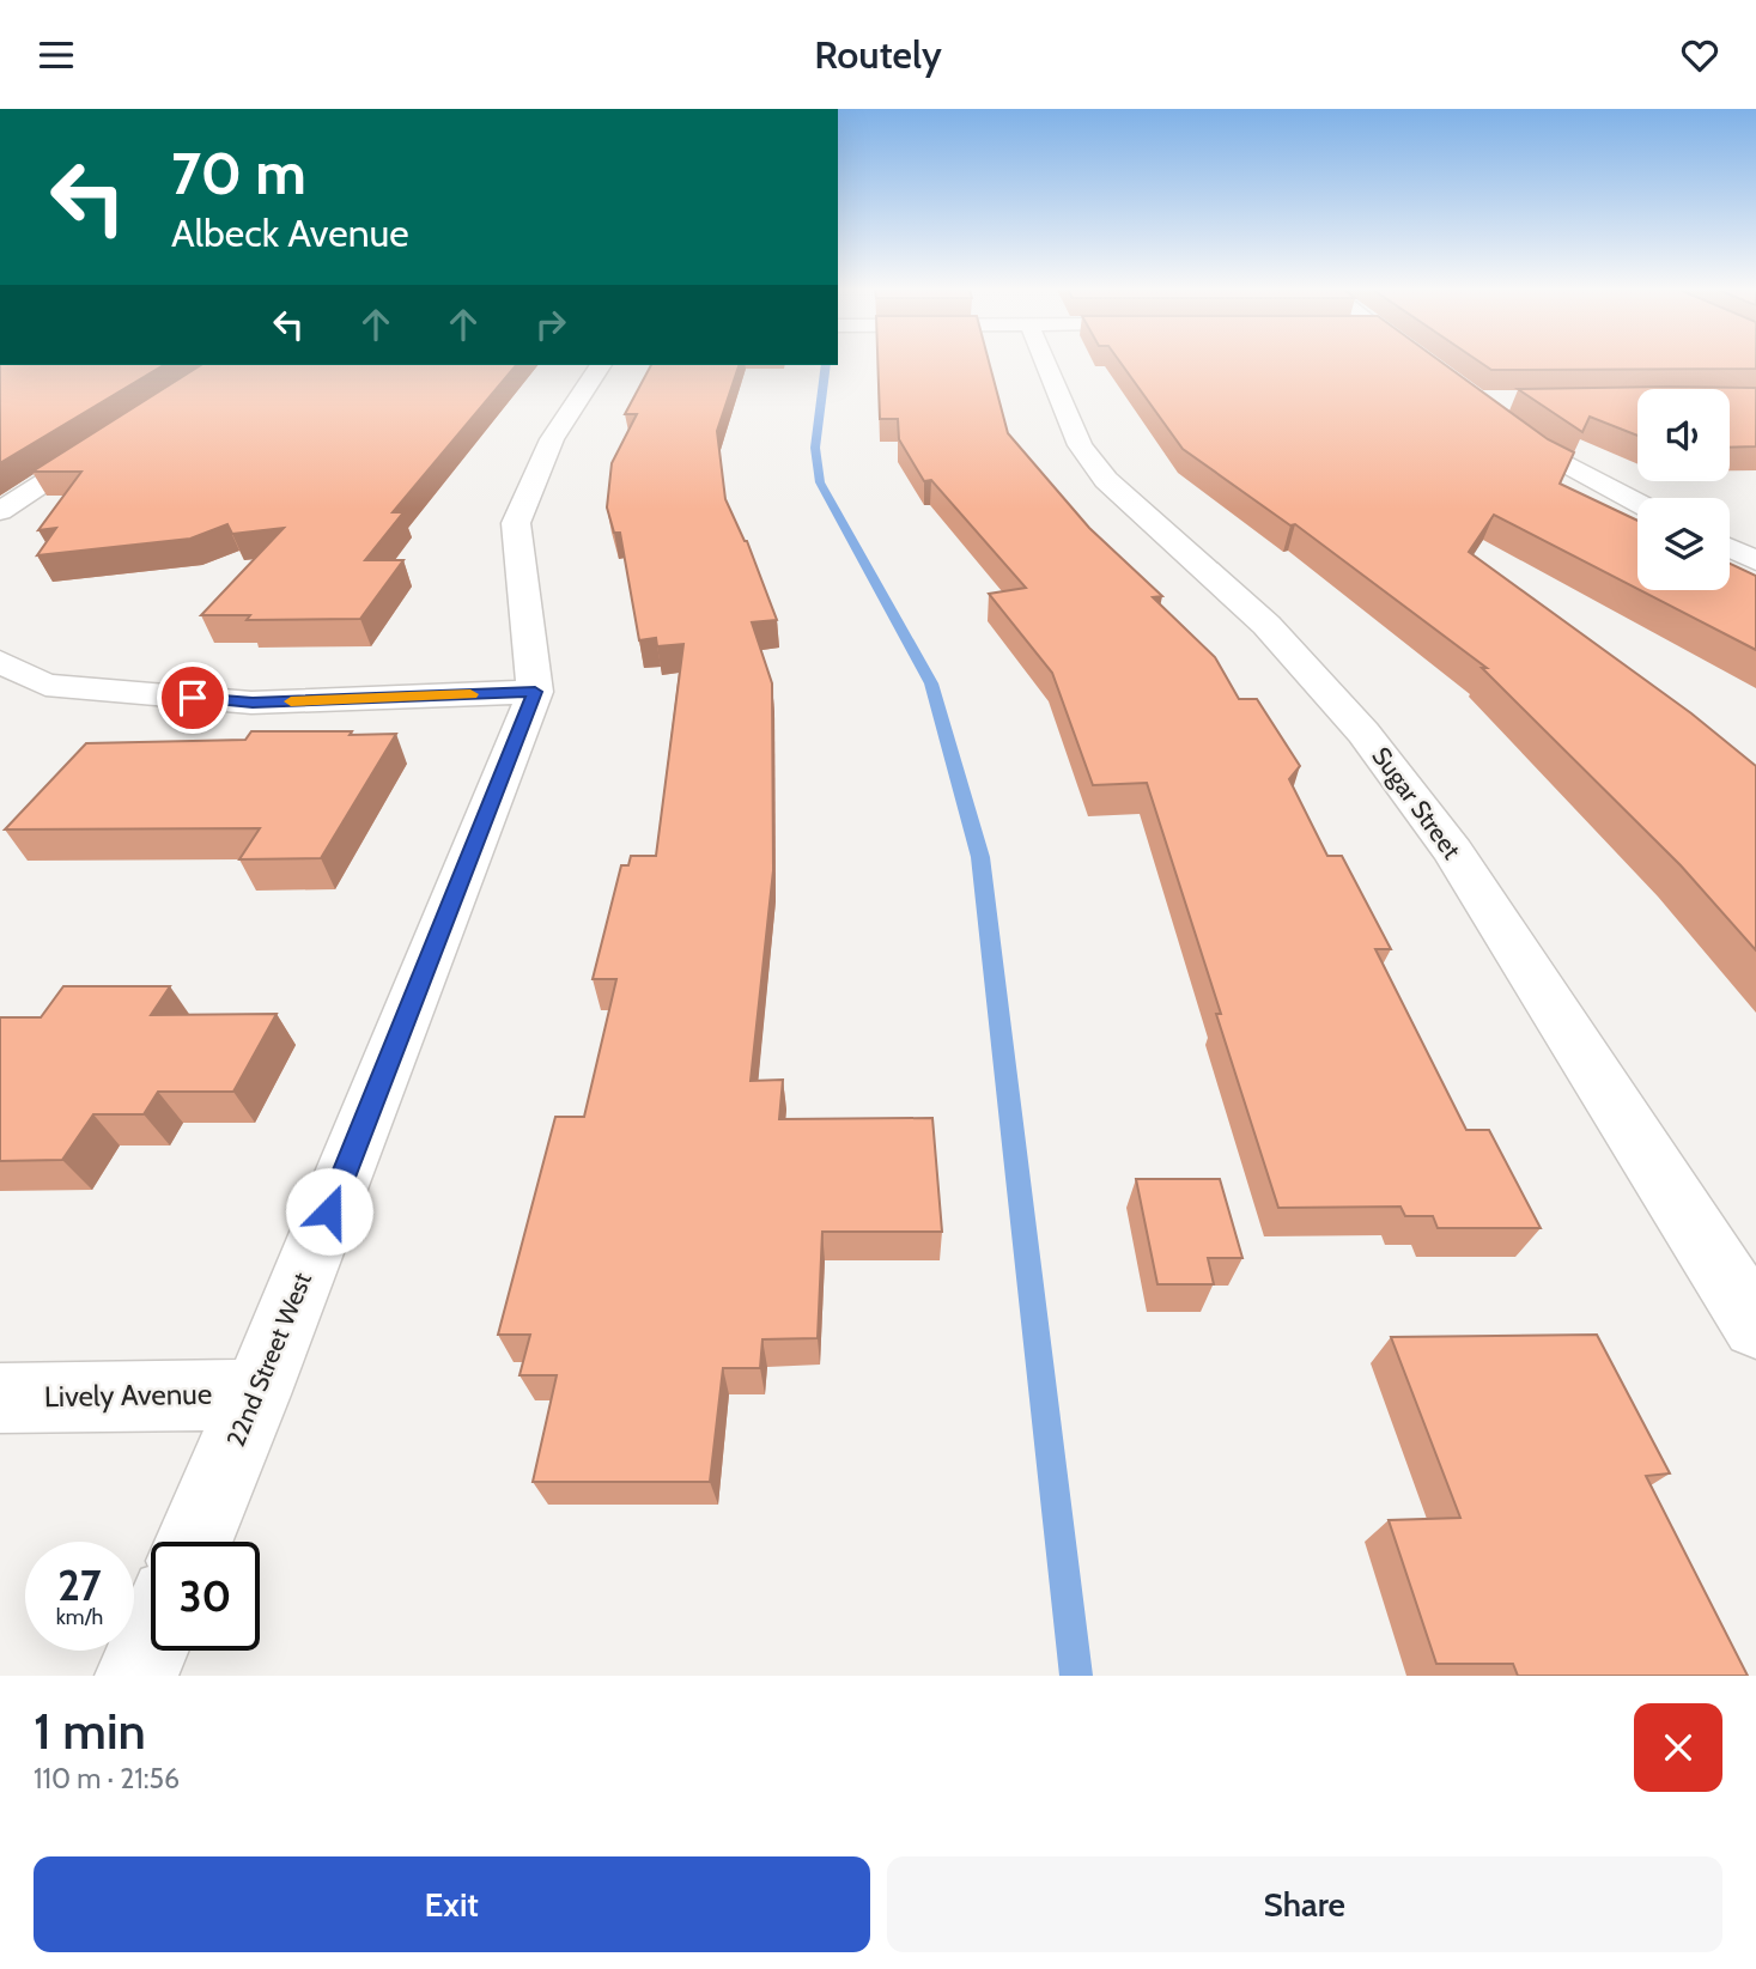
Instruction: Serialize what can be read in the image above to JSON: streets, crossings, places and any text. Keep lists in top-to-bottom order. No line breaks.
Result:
{"streets":{"street":["Sugar Street","22nd Street West","Lively Avenue"]},"crossings":[["22nd Street West","Lively Avenue"]],"page":{"header":"Routely","turn":["70 m","Albeck Avenue"],"speed":"27 km/h","limit":"30","heading":["1 min","110 m · 21:56"],"buttons":["Exit","Share"]}}
